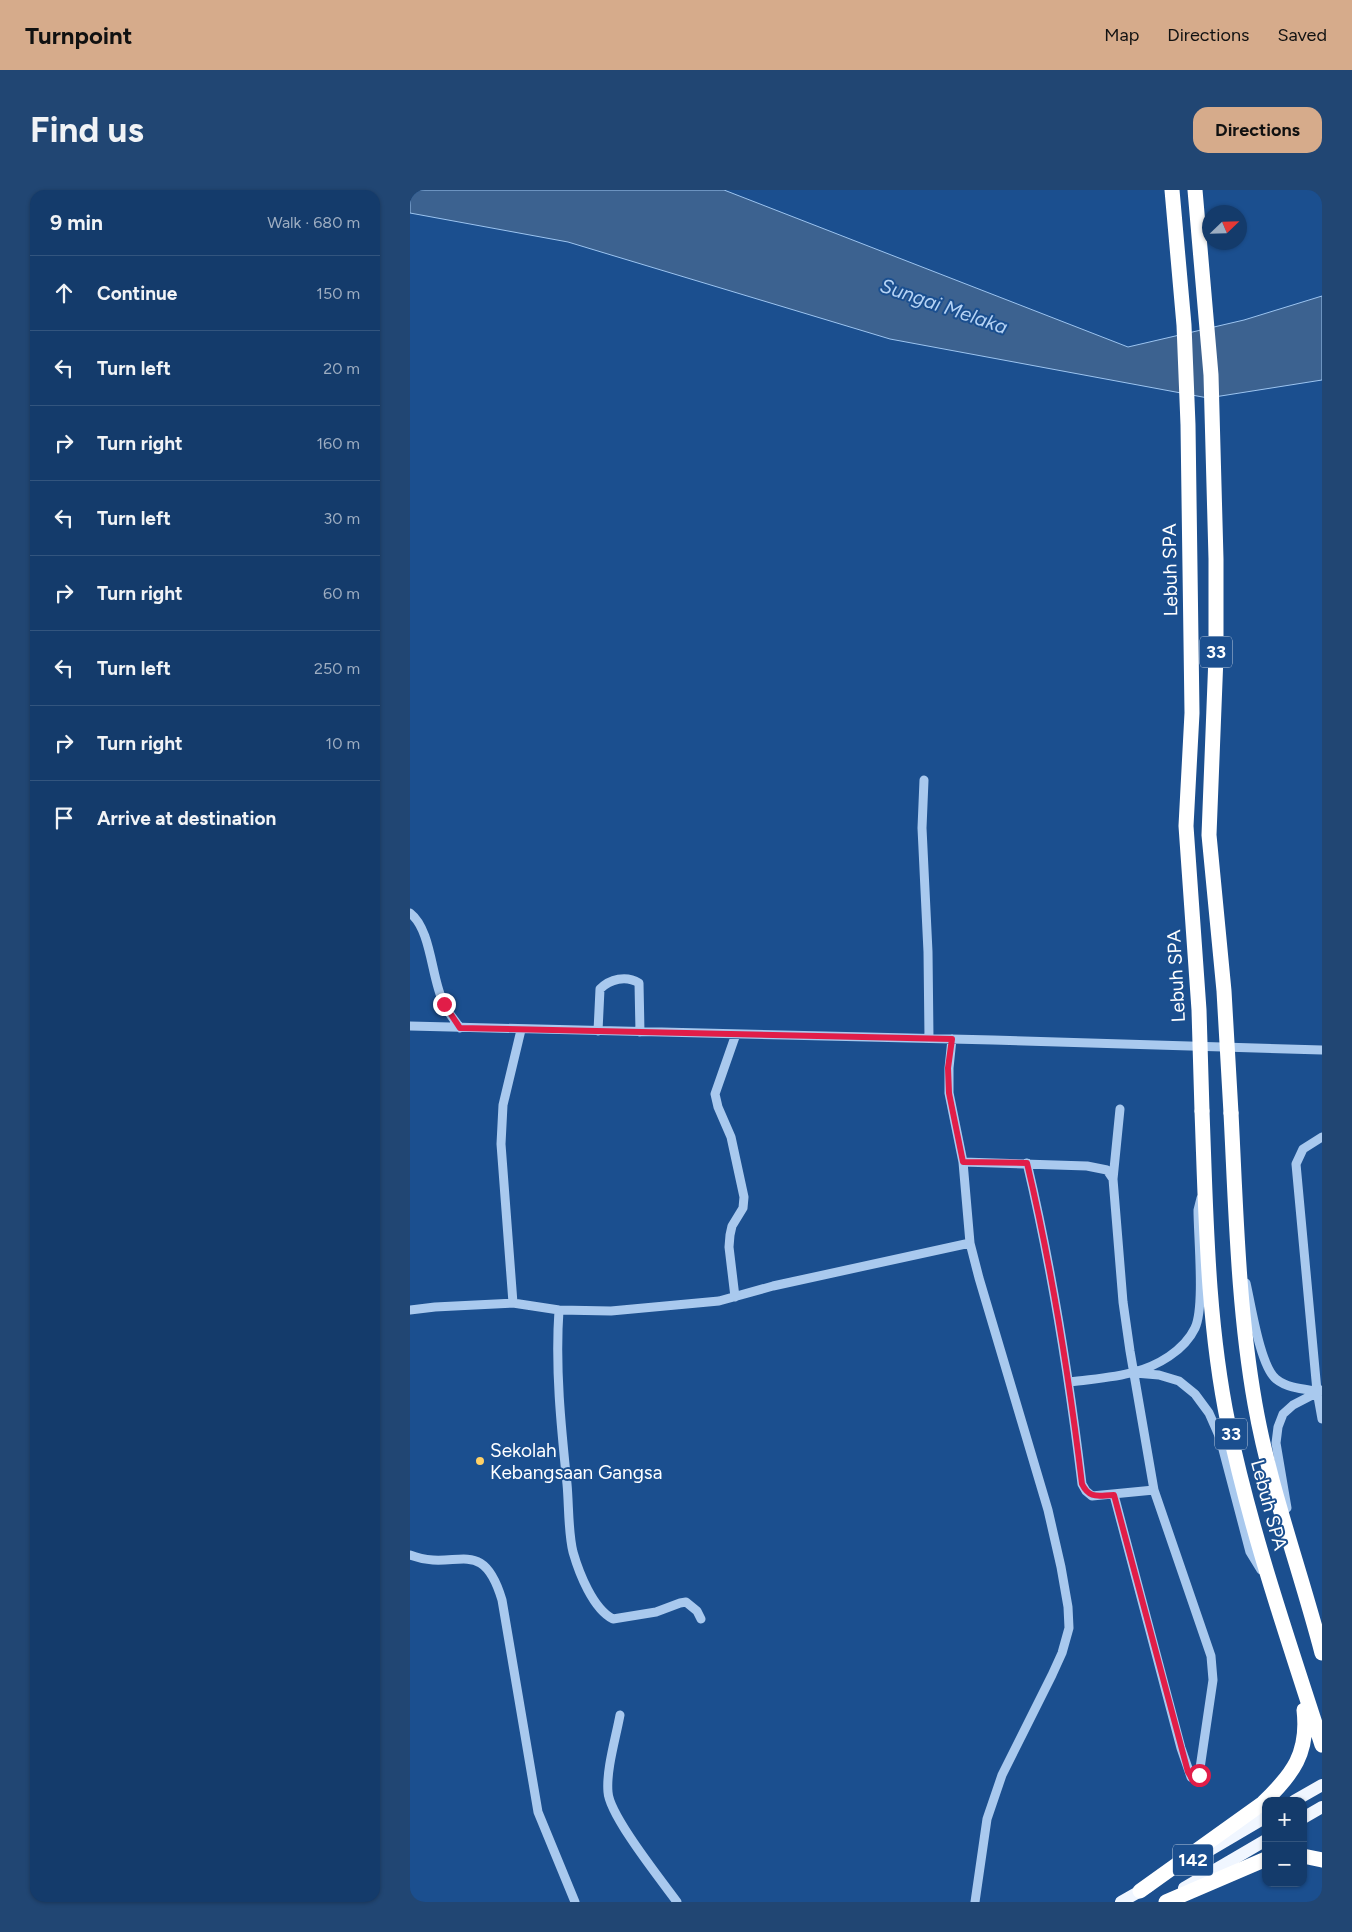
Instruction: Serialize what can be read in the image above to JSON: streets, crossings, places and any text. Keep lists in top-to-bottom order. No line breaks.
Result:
{"streets":{"highway":["Lebuh SPA","33"],"main road":["142"]},"water":["Sungai Melaka"],"places":["Sekolah Kebangsaan Gangsa"],"north":"top right","page":{"header":"Turnpoint","nav":["Map","Directions","Saved"],"buttons":"Directions","title":"Find us","heading":["9 min","Walk · 680 m"],"list":[["Continue","150 m"],["Turn left","20 m"],["Turn right","160 m"],["Turn left","30 m"],["Turn right","60 m"],["Turn left","250 m"],["Turn right","10 m"],"Arrive at destination"],"map_buttons":["+","−"]}}
